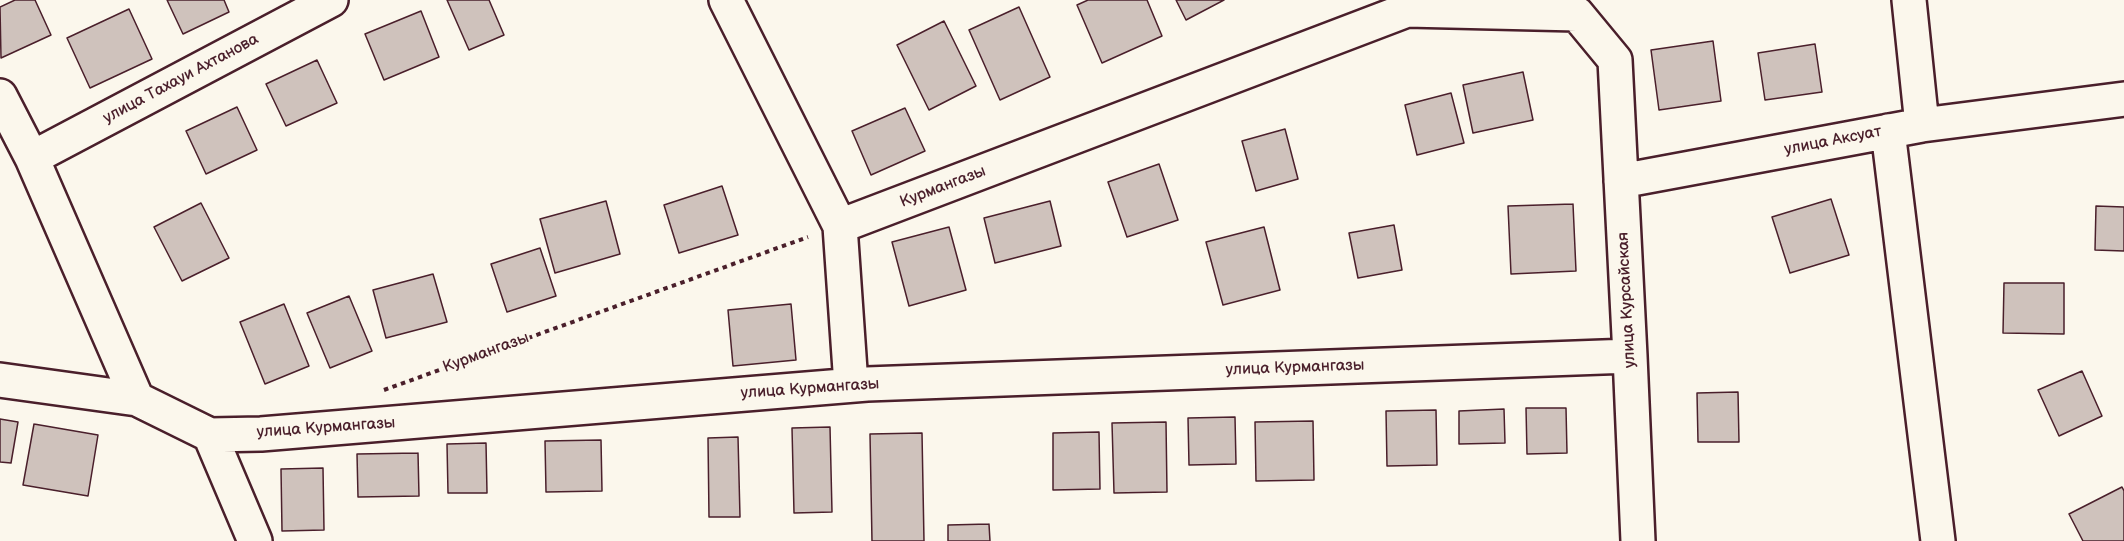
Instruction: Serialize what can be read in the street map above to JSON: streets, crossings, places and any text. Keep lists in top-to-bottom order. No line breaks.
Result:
{"streets":{"street":["улица Тахауи Ахтанова","улица Аксуат","Курмангазы","улица Курсайская","улица Курмангазы"]},"crossings":[["улица Аксуат","улица Курсайская"],["Курмангазы","улица Курсайская"],["улица Курсайская","улица Курмангазы"]]}
